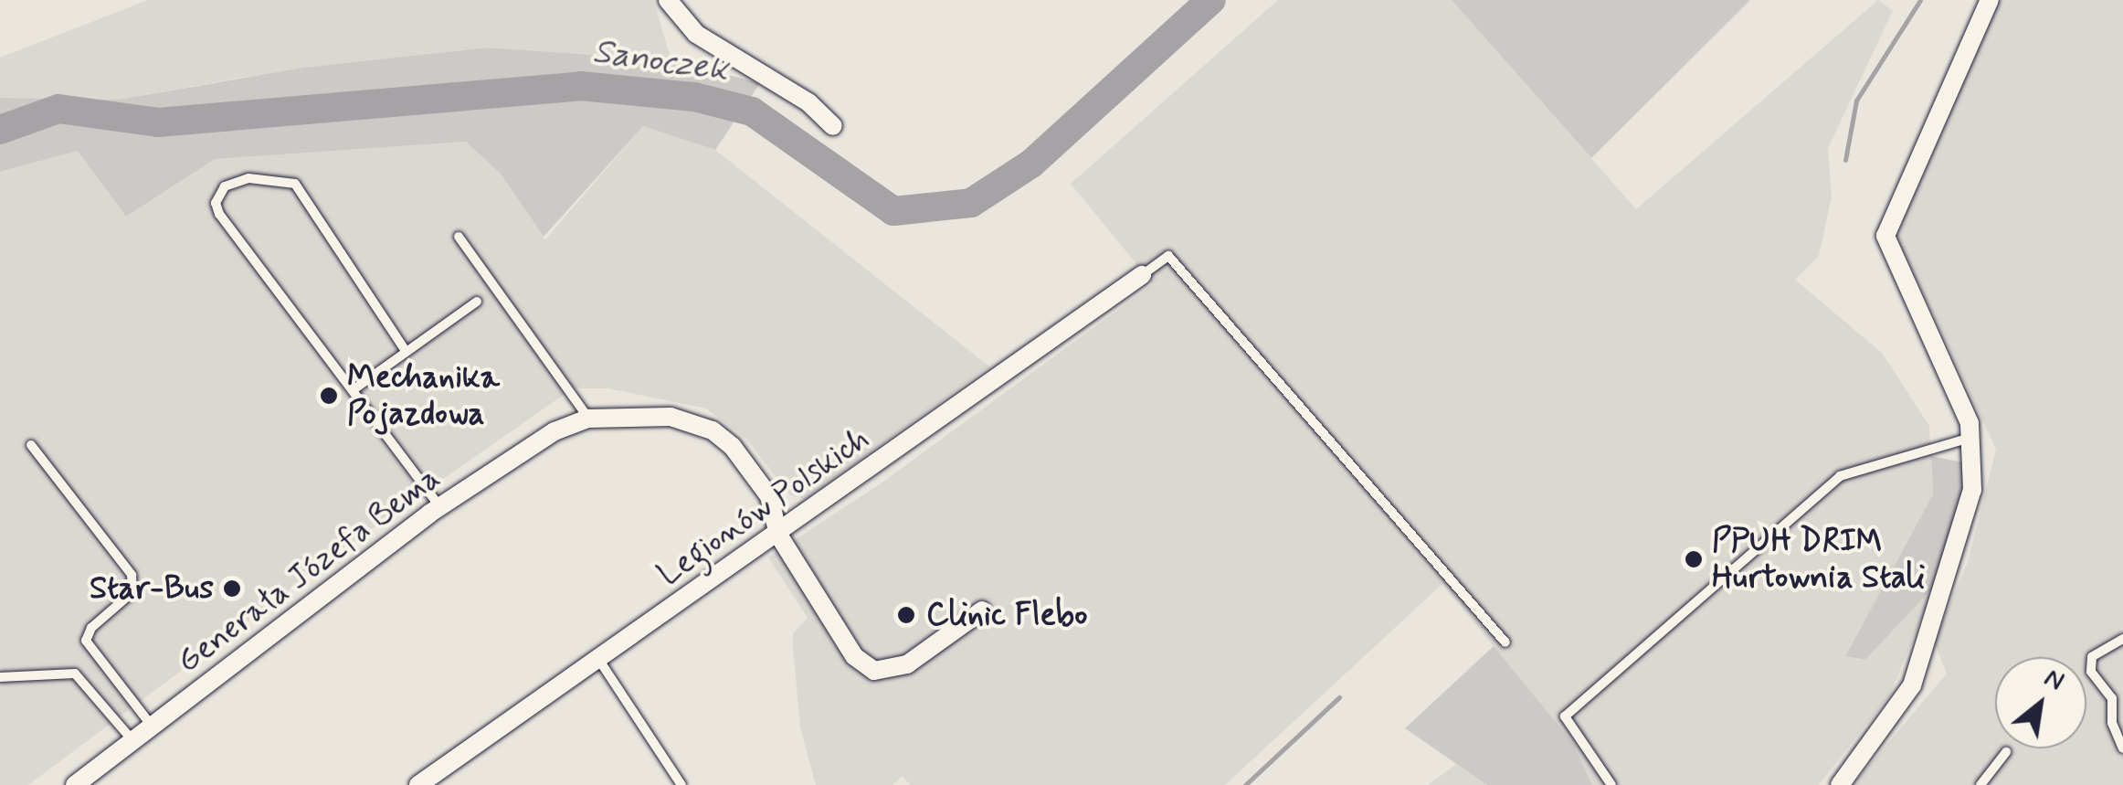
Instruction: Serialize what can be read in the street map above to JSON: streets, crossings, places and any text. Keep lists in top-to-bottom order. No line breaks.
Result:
{"streets":{"street":["Legionów Polskich","Generała Józefa Bema"]},"crossings":[["Legionów Polskich","Generała Józefa Bema"]],"water":["Sanoczek"],"places":["Mechanika Pojazdowa","PPUH DRIM Hurtownia Stali","Star-Bus","Clinic Flebo"],"north":"top right"}
